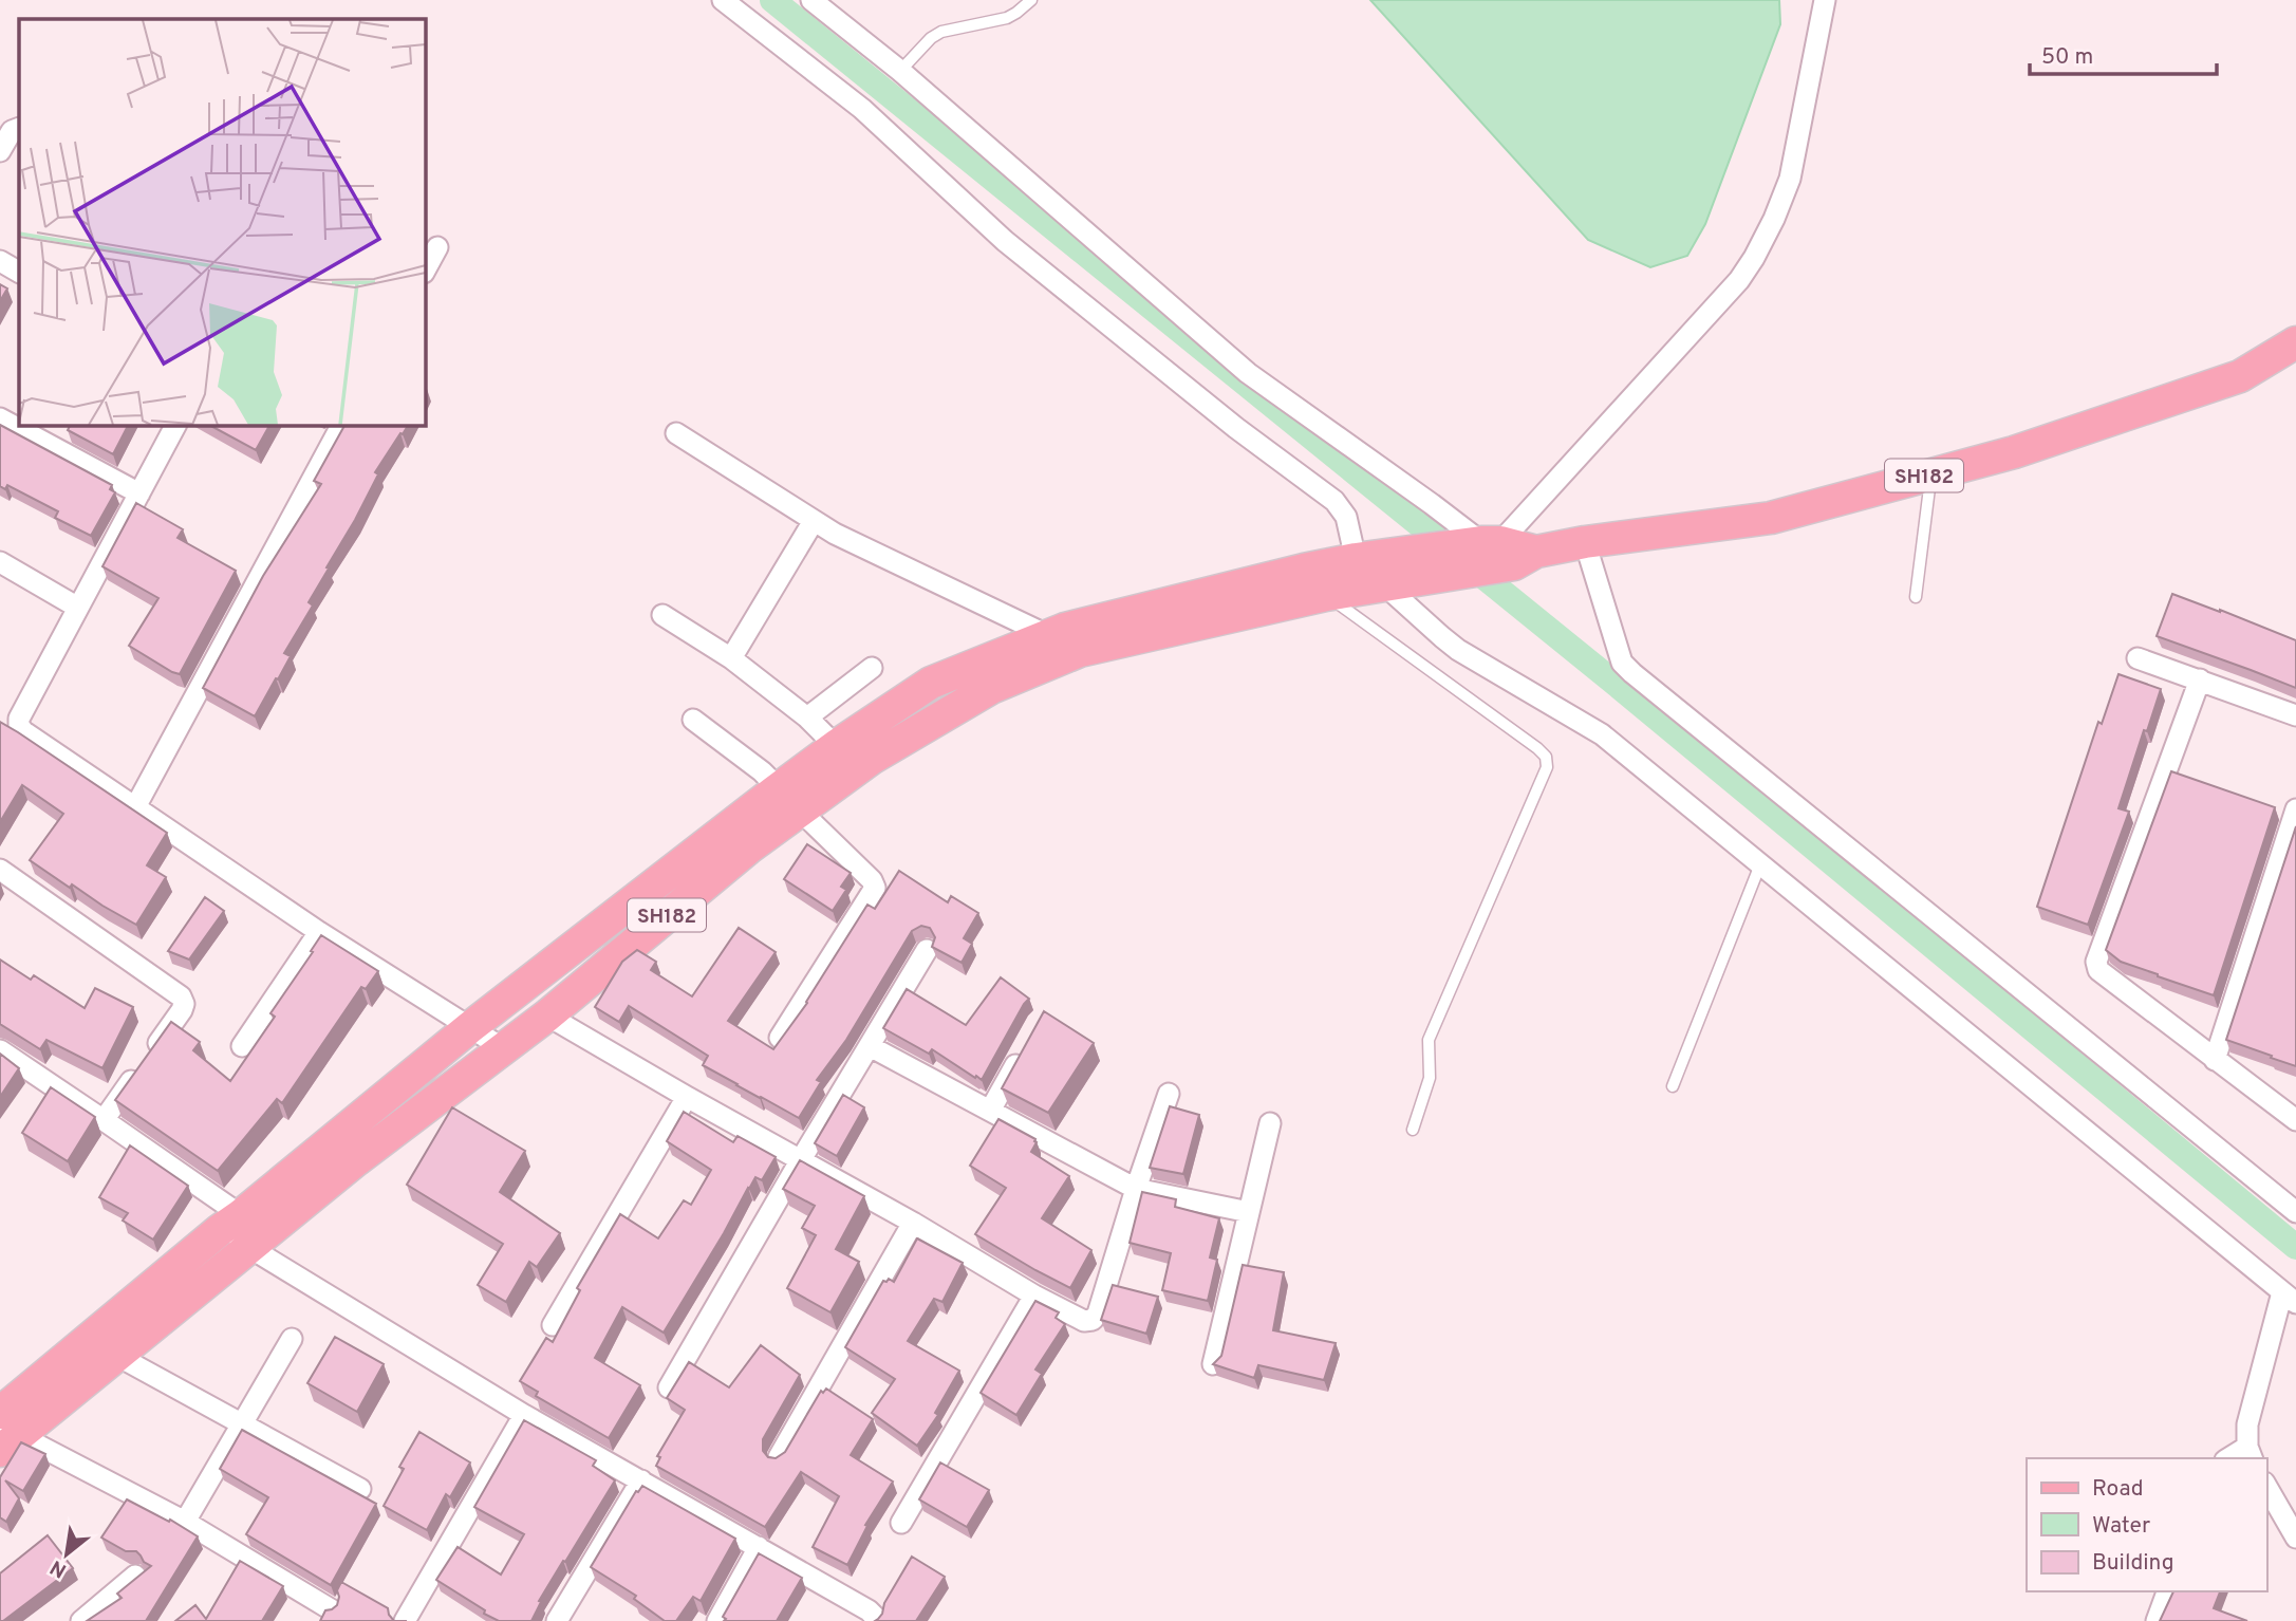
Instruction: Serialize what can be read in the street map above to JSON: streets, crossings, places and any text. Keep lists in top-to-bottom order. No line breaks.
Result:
{"streets":{"main road":["SH182"]},"legend":["Road","Water","Building"],"scale_bar":"50 m","north":"bottom left"}
